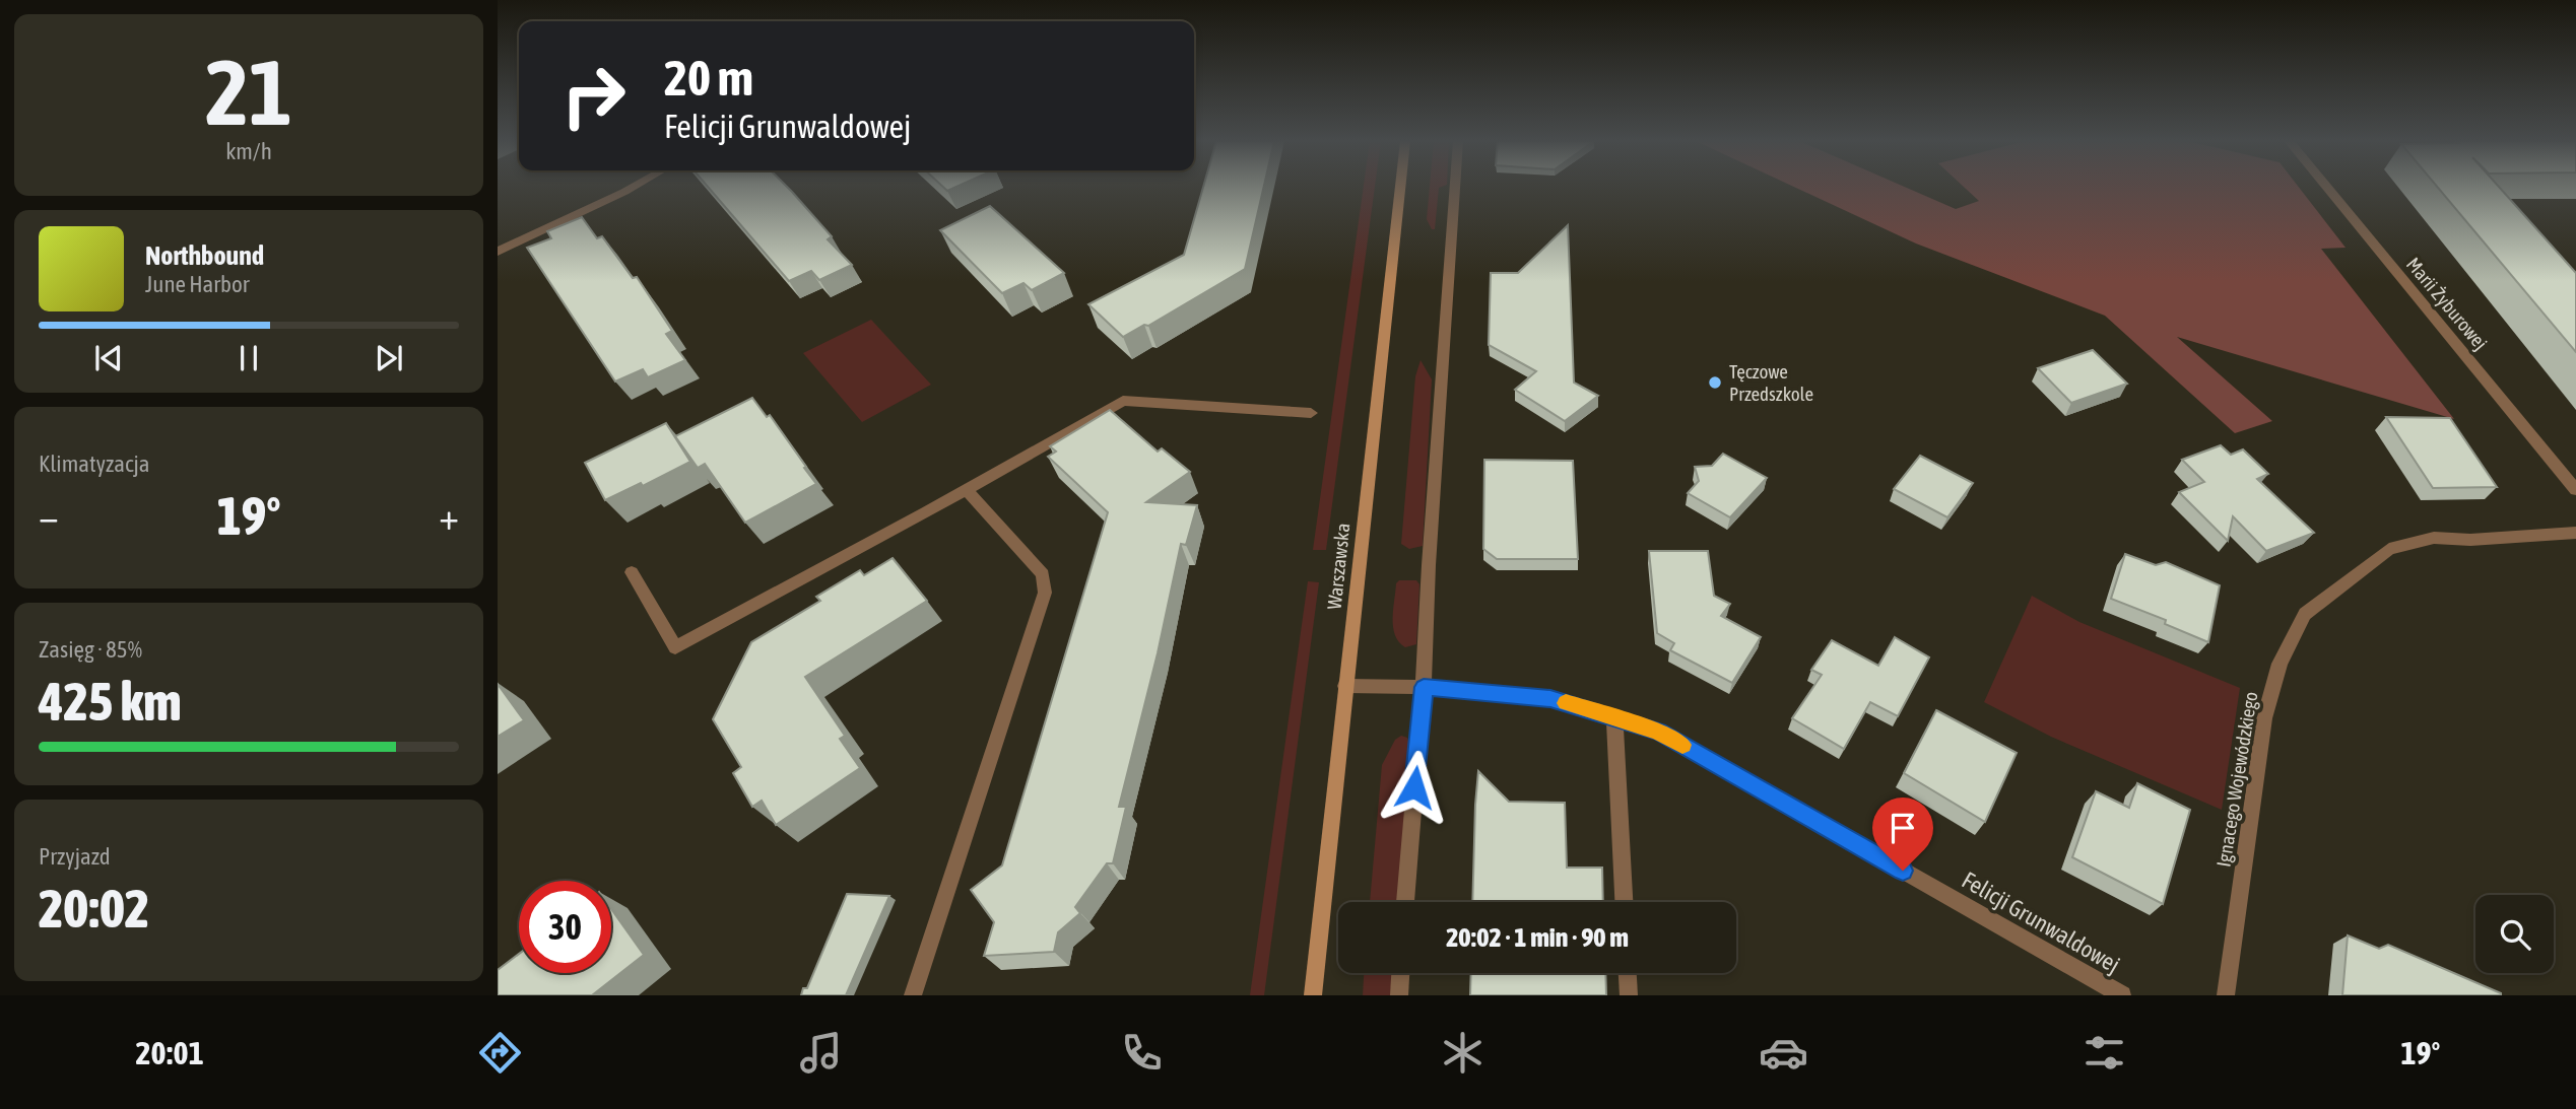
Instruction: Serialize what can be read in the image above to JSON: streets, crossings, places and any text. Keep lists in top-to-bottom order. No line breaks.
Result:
{"streets":{"main road":["Warszawska"],"street":["Marii Żyburowej","Ignacego Wojewódzkiego","Felicji Grunwaldowej"]},"crossings":[["Warszawska","Felicji Grunwaldowej"]],"places":["Tęczowe Przedszkole"],"page":{"tile":[["21","km/h"],"Klimatyzacja",["Zasięg · 85%","425 km"],["Przyjazd","20:02"]],"turn":["20 m","Felicji Grunwaldowej"],"song":["Northbound","June Harbor"],"heat":["−","19°","+"],"limit":"30","trip":"20:02 · 1 min · 90 m","tabs":["20:01","19°"]}}
